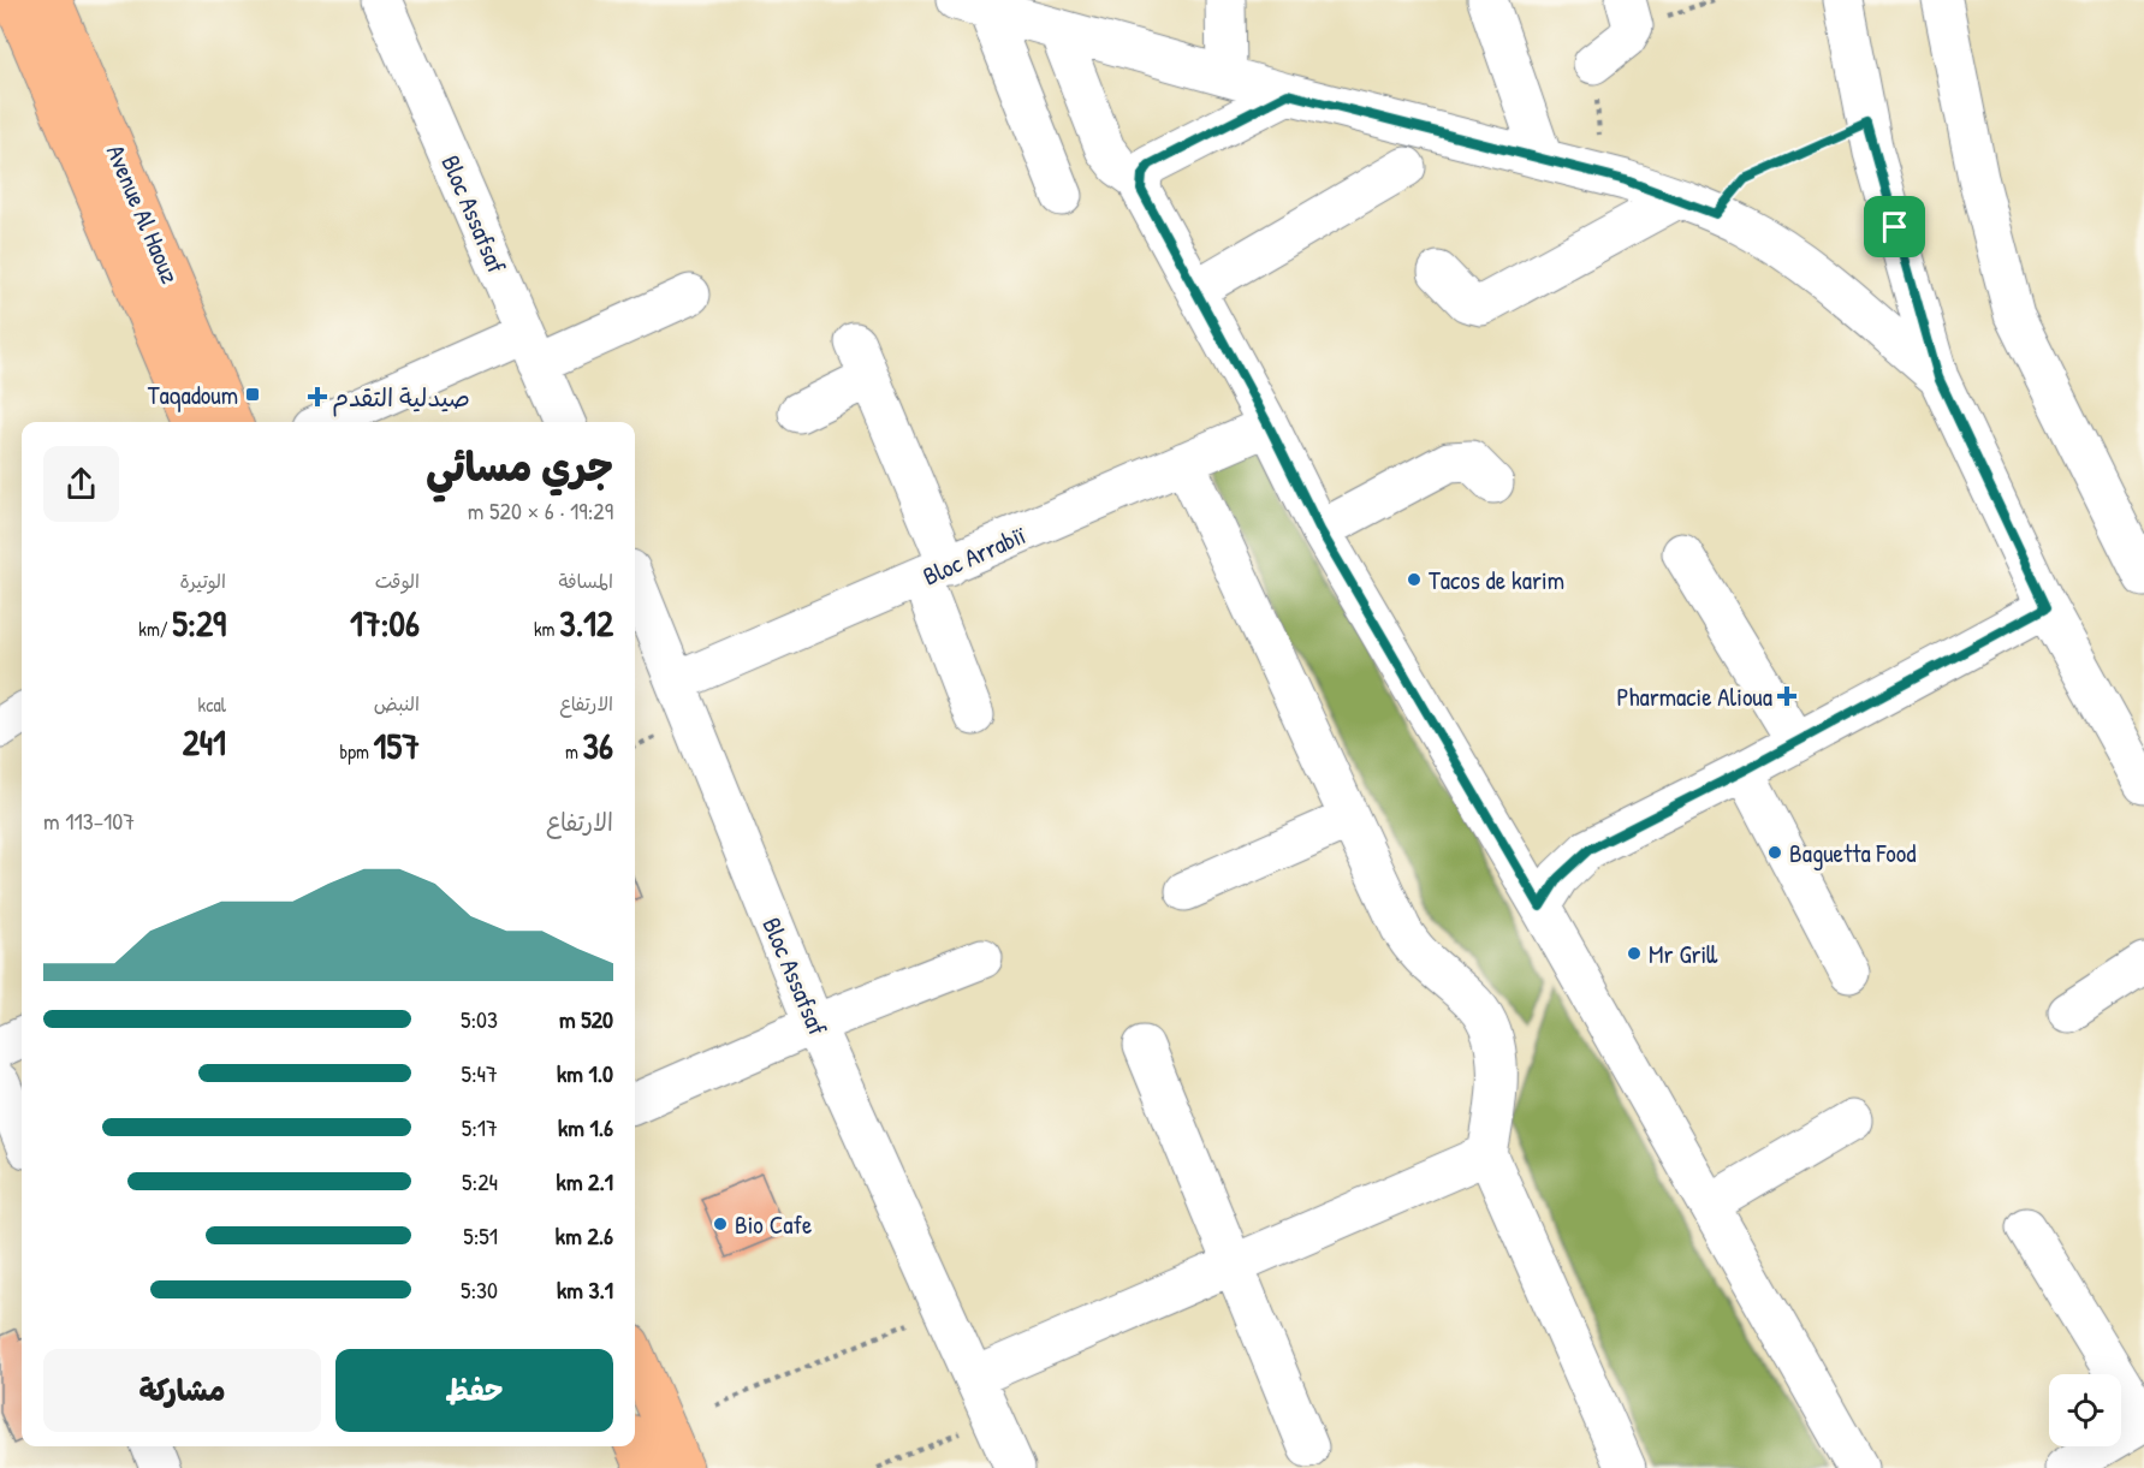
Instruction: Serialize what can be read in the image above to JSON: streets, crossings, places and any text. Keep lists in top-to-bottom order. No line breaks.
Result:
{"streets":{"main road":["Avenue Al Haouz"],"street":["Bloc Assafsaf","Bloc Arrabiï"]},"crossings":[["Bloc Assafsaf","Bloc Arrabiï"]],"places":{"transit":["Taqadoum"],"health":["صيدلية التقدم","Pharmacie Alioua"],"other":["Tacos de karim","Baguetta Food","Mr Grill","Bio Cafe"]},"page":{"heading":["جري مسائي","19:29 · 6 × 520 m"],"stats":[["المسافة","3.12 km"],["الوقت","17:06"],["الوتيرة","5:29 /km"],["الارتفاع","36 m"],["النبض","157 bpm"],["kcal","241"]],"chart":["الارتفاع","107–113 m"],"list":[{"name":"520 m","note":"5:03"},{"name":"1.0 km","note":"5:47"},{"name":"1.6 km","note":"5:17"},{"name":"2.1 km","note":"5:24"},{"name":"2.6 km","note":"5:51"},{"name":"3.1 km","note":"5:30"}],"buttons":["حفظ","مشاركة"]}}
